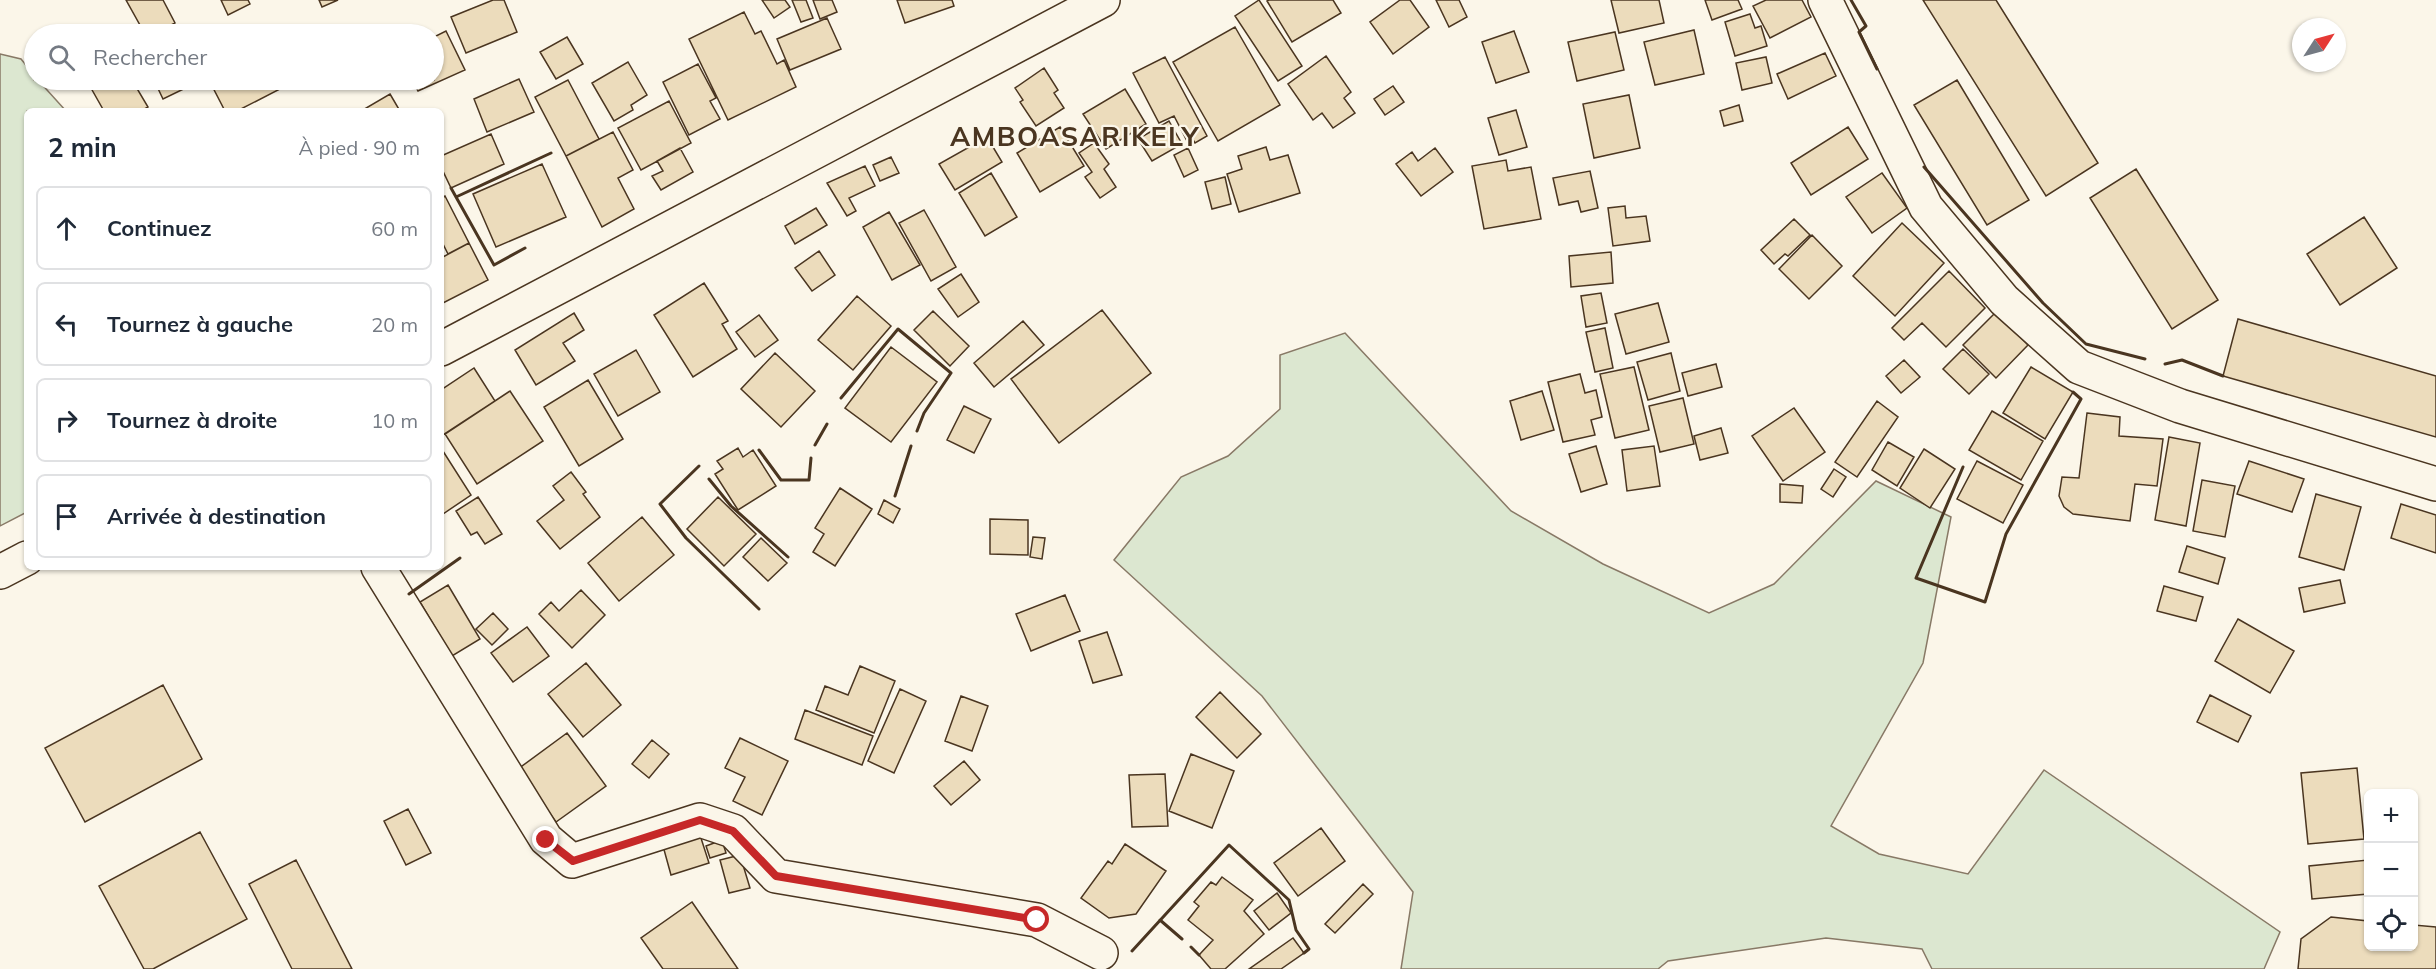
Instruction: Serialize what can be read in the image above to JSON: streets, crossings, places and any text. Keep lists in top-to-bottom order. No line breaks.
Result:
{"districts":["AMBOASARIKELY"],"north":"top right","page":{"search":"Rechercher","heading":["2 min","À pied · 90 m"],"list":[["Continuez","60 m"],["Tournez à gauche","20 m"],["Tournez à droite","10 m"],"Arrivée à destination"],"map_buttons":["+","−"]}}
